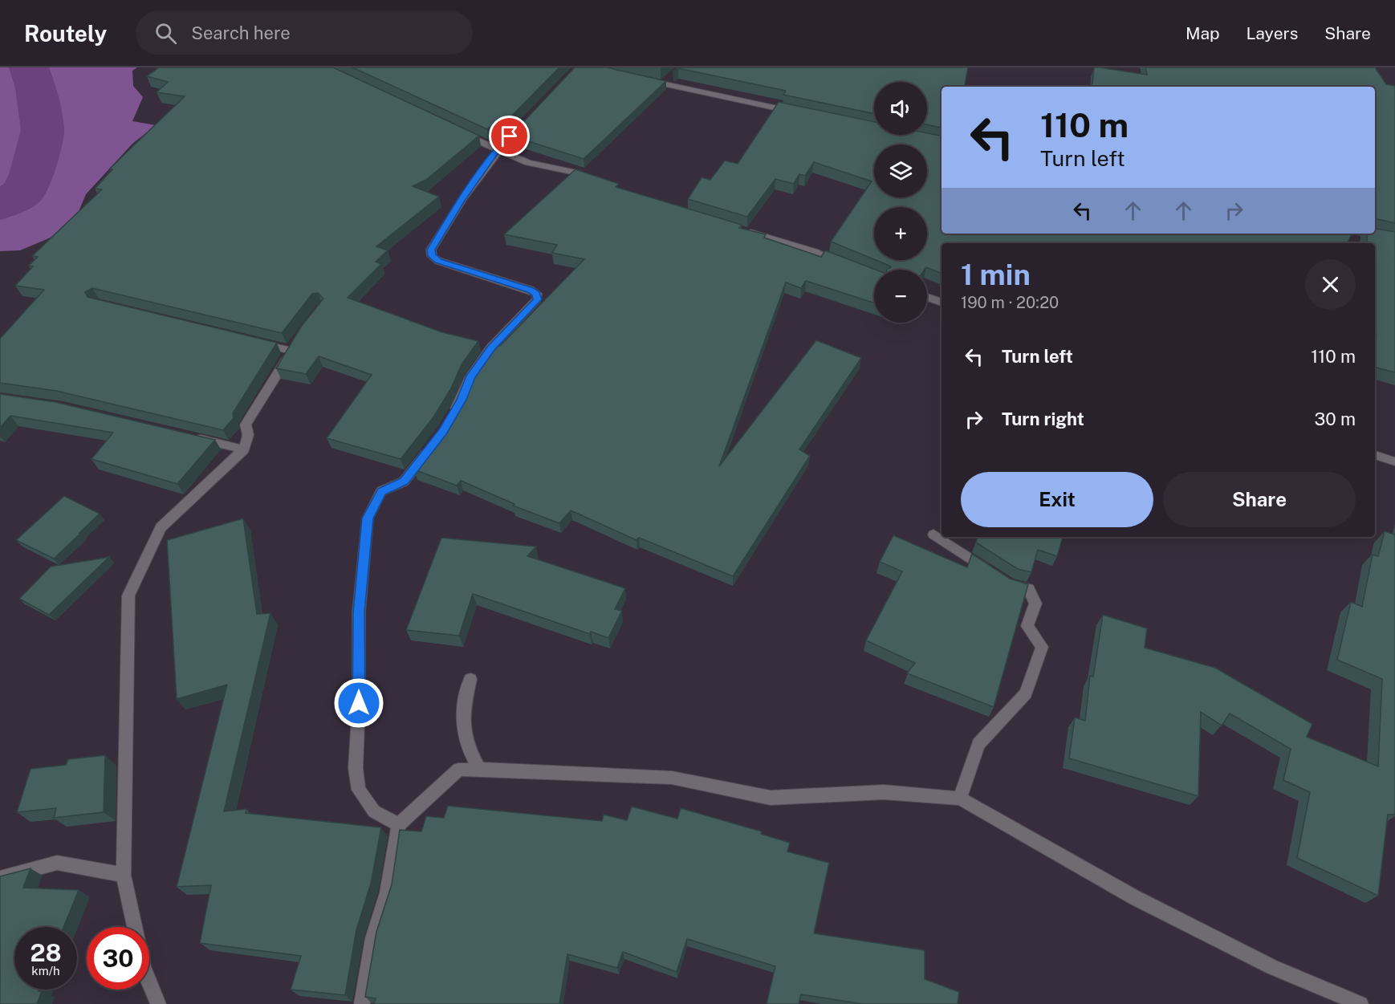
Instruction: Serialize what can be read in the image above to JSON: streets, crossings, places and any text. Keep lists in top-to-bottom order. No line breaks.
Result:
{"page":{"header":"Routely","search":"Search here","nav":["Map","Layers","Share"],"map_buttons":["+","−"],"turn":["110 m","Turn left"],"heading":["1 min","190 m · 20:20"],"list":[{"name":"Turn left","value":"110 m"},{"name":"Turn right","value":"30 m"}],"buttons":["Exit","Share"],"speed":"28 km/h","limit":"30"}}
